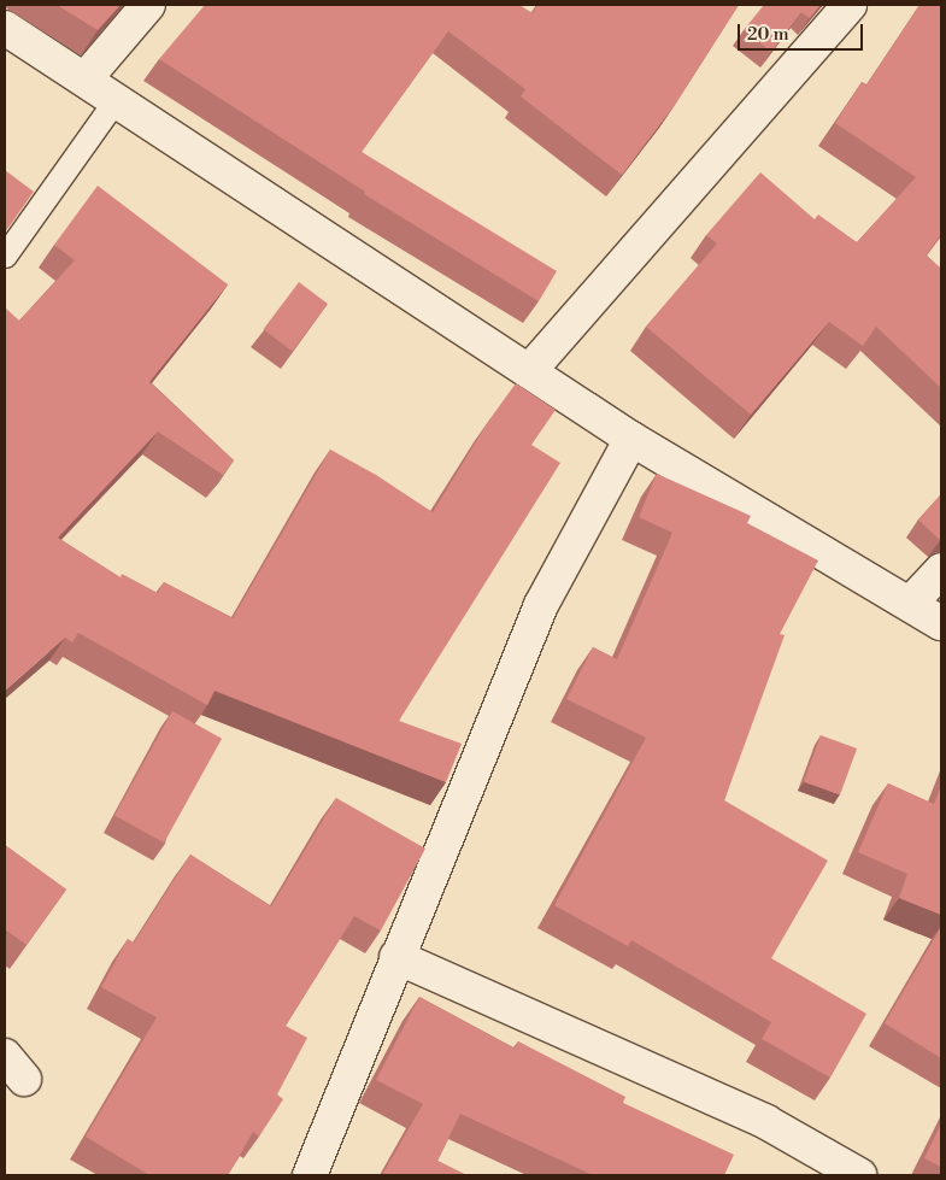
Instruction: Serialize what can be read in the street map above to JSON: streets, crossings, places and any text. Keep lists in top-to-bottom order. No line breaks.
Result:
{"scale_bar":"20 m"}
